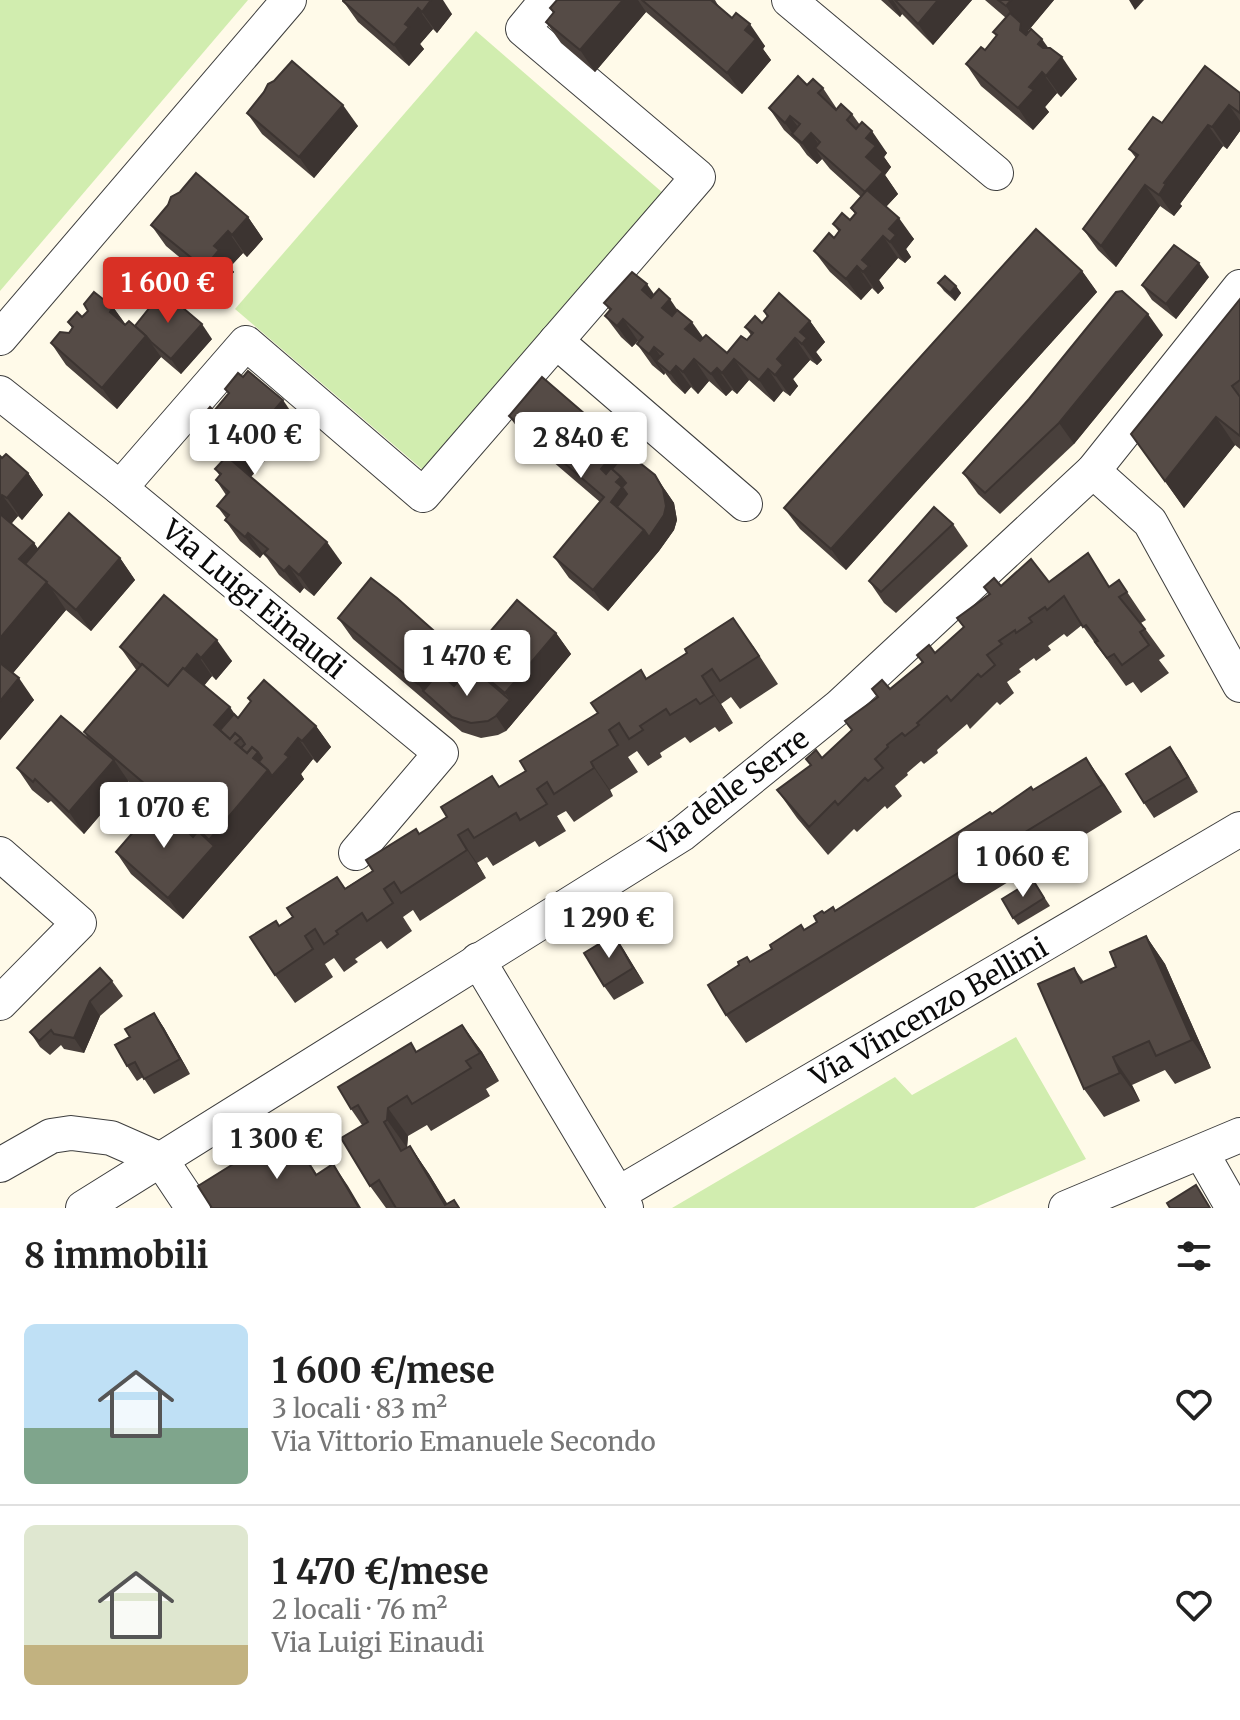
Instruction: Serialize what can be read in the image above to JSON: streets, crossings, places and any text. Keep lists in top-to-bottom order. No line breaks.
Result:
{"streets":{"street":["Via Luigi Einaudi","Via delle Serre","Via Vincenzo Bellini"]},"page":{"price":["1 600 €","1 400 €","2 840 €","1 470 €","1 070 €","1 060 €","1 290 €","1 300 €"],"heading":"8 immobili","list":[{"name":"1 600 €/mese","note":"3 locali · 83 m² · Via Vittorio Emanuele Secondo"},{"name":"1 470 €/mese","note":"2 locali · 76 m² · Via Luigi Einaudi"}]}}
